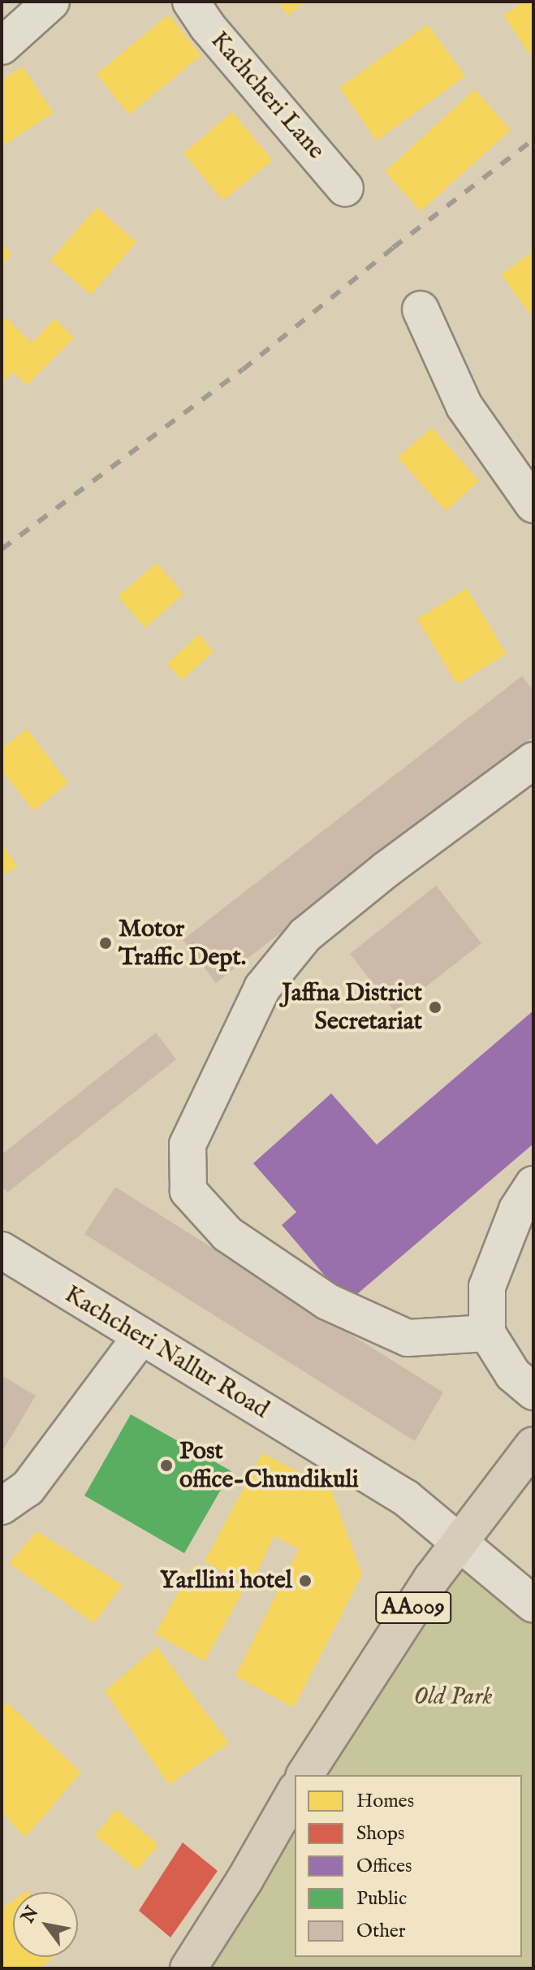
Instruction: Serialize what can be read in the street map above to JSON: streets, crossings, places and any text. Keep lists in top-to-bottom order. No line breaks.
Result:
{"streets":{"highway":["AA009"],"street":["Kachcheri Lane","Kachcheri Nallur Road"]},"crossings":[["Kachcheri Nallur Road","AA009"]],"parks":["Old Park"],"places":["Motor Traffic Dept.","Jaffna District Secretariat","Post office-Chundikuli","Yarllini hotel"],"legend":["Homes","Shops","Offices","Public","Other"],"north":"top left"}
